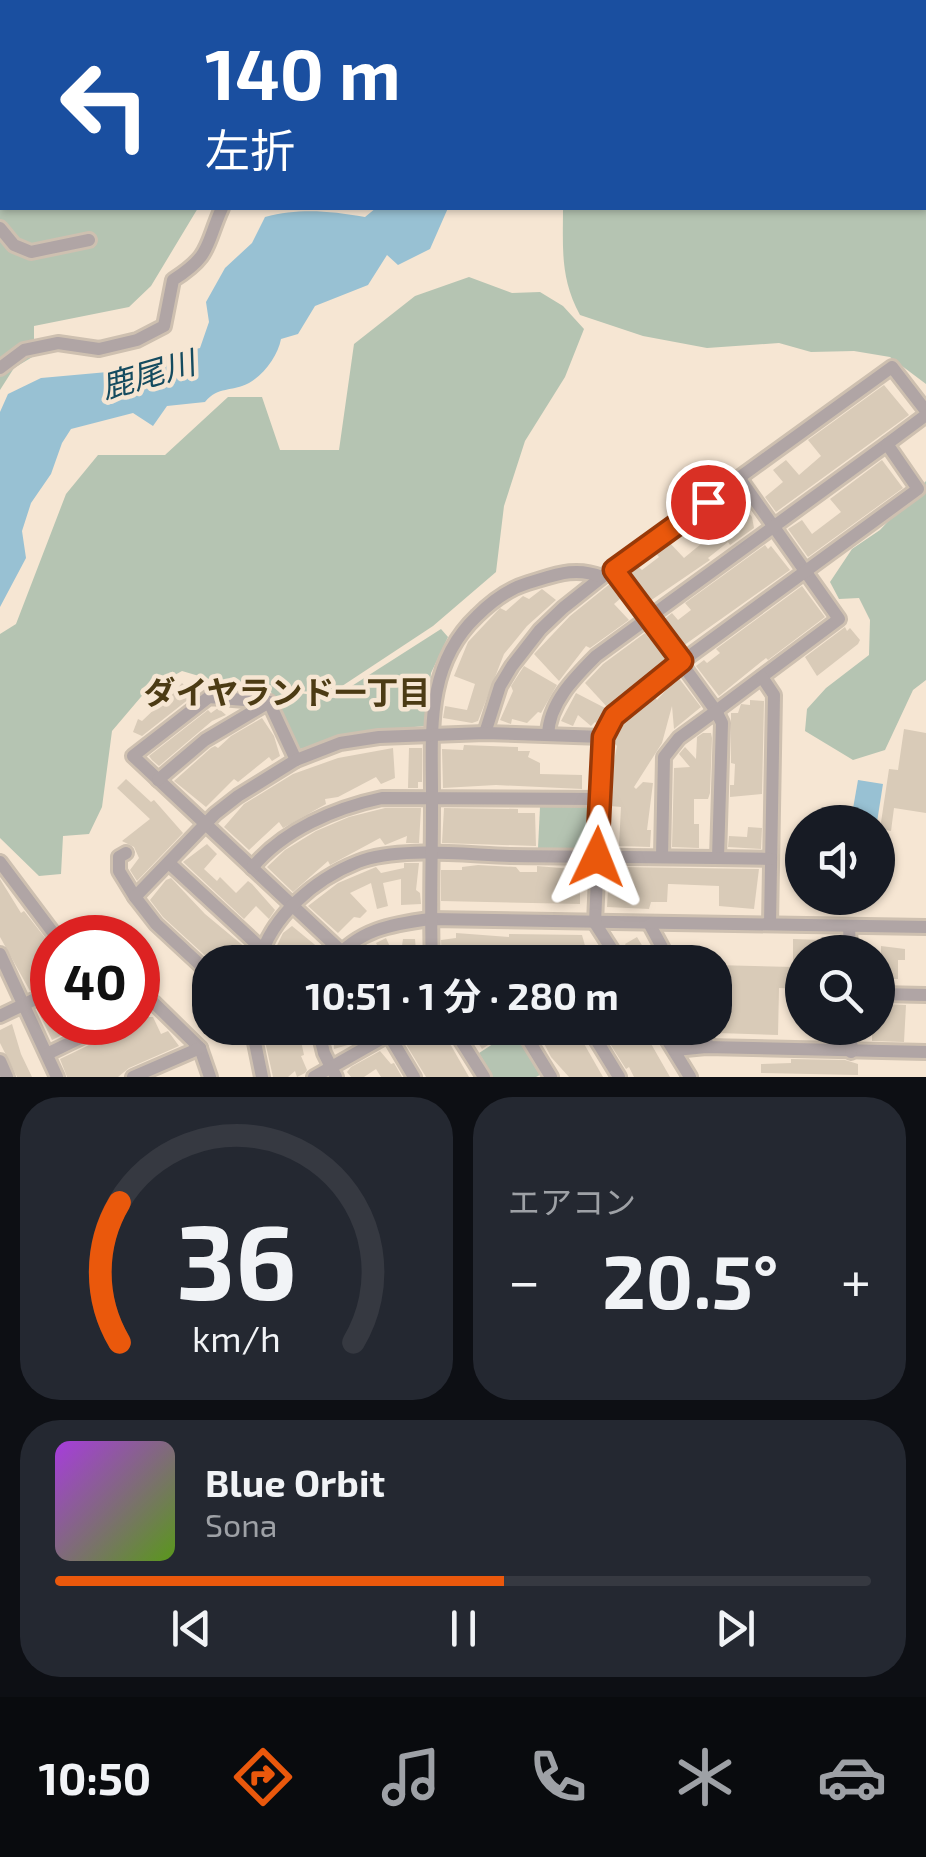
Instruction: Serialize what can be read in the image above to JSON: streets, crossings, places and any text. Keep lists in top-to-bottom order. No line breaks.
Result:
{"districts":["ダイヤランド一丁目"],"water":["鹿尾川"],"page":{"turn":["140 m","左折"],"limit":"40","trip":"10:51 · 1 分 · 280 m","tile":"エアコン","heat":["−","20.5°","+"],"song":["Blue Orbit","Sona"],"tabs":"10:50","gauge":["36","km/h"]}}
